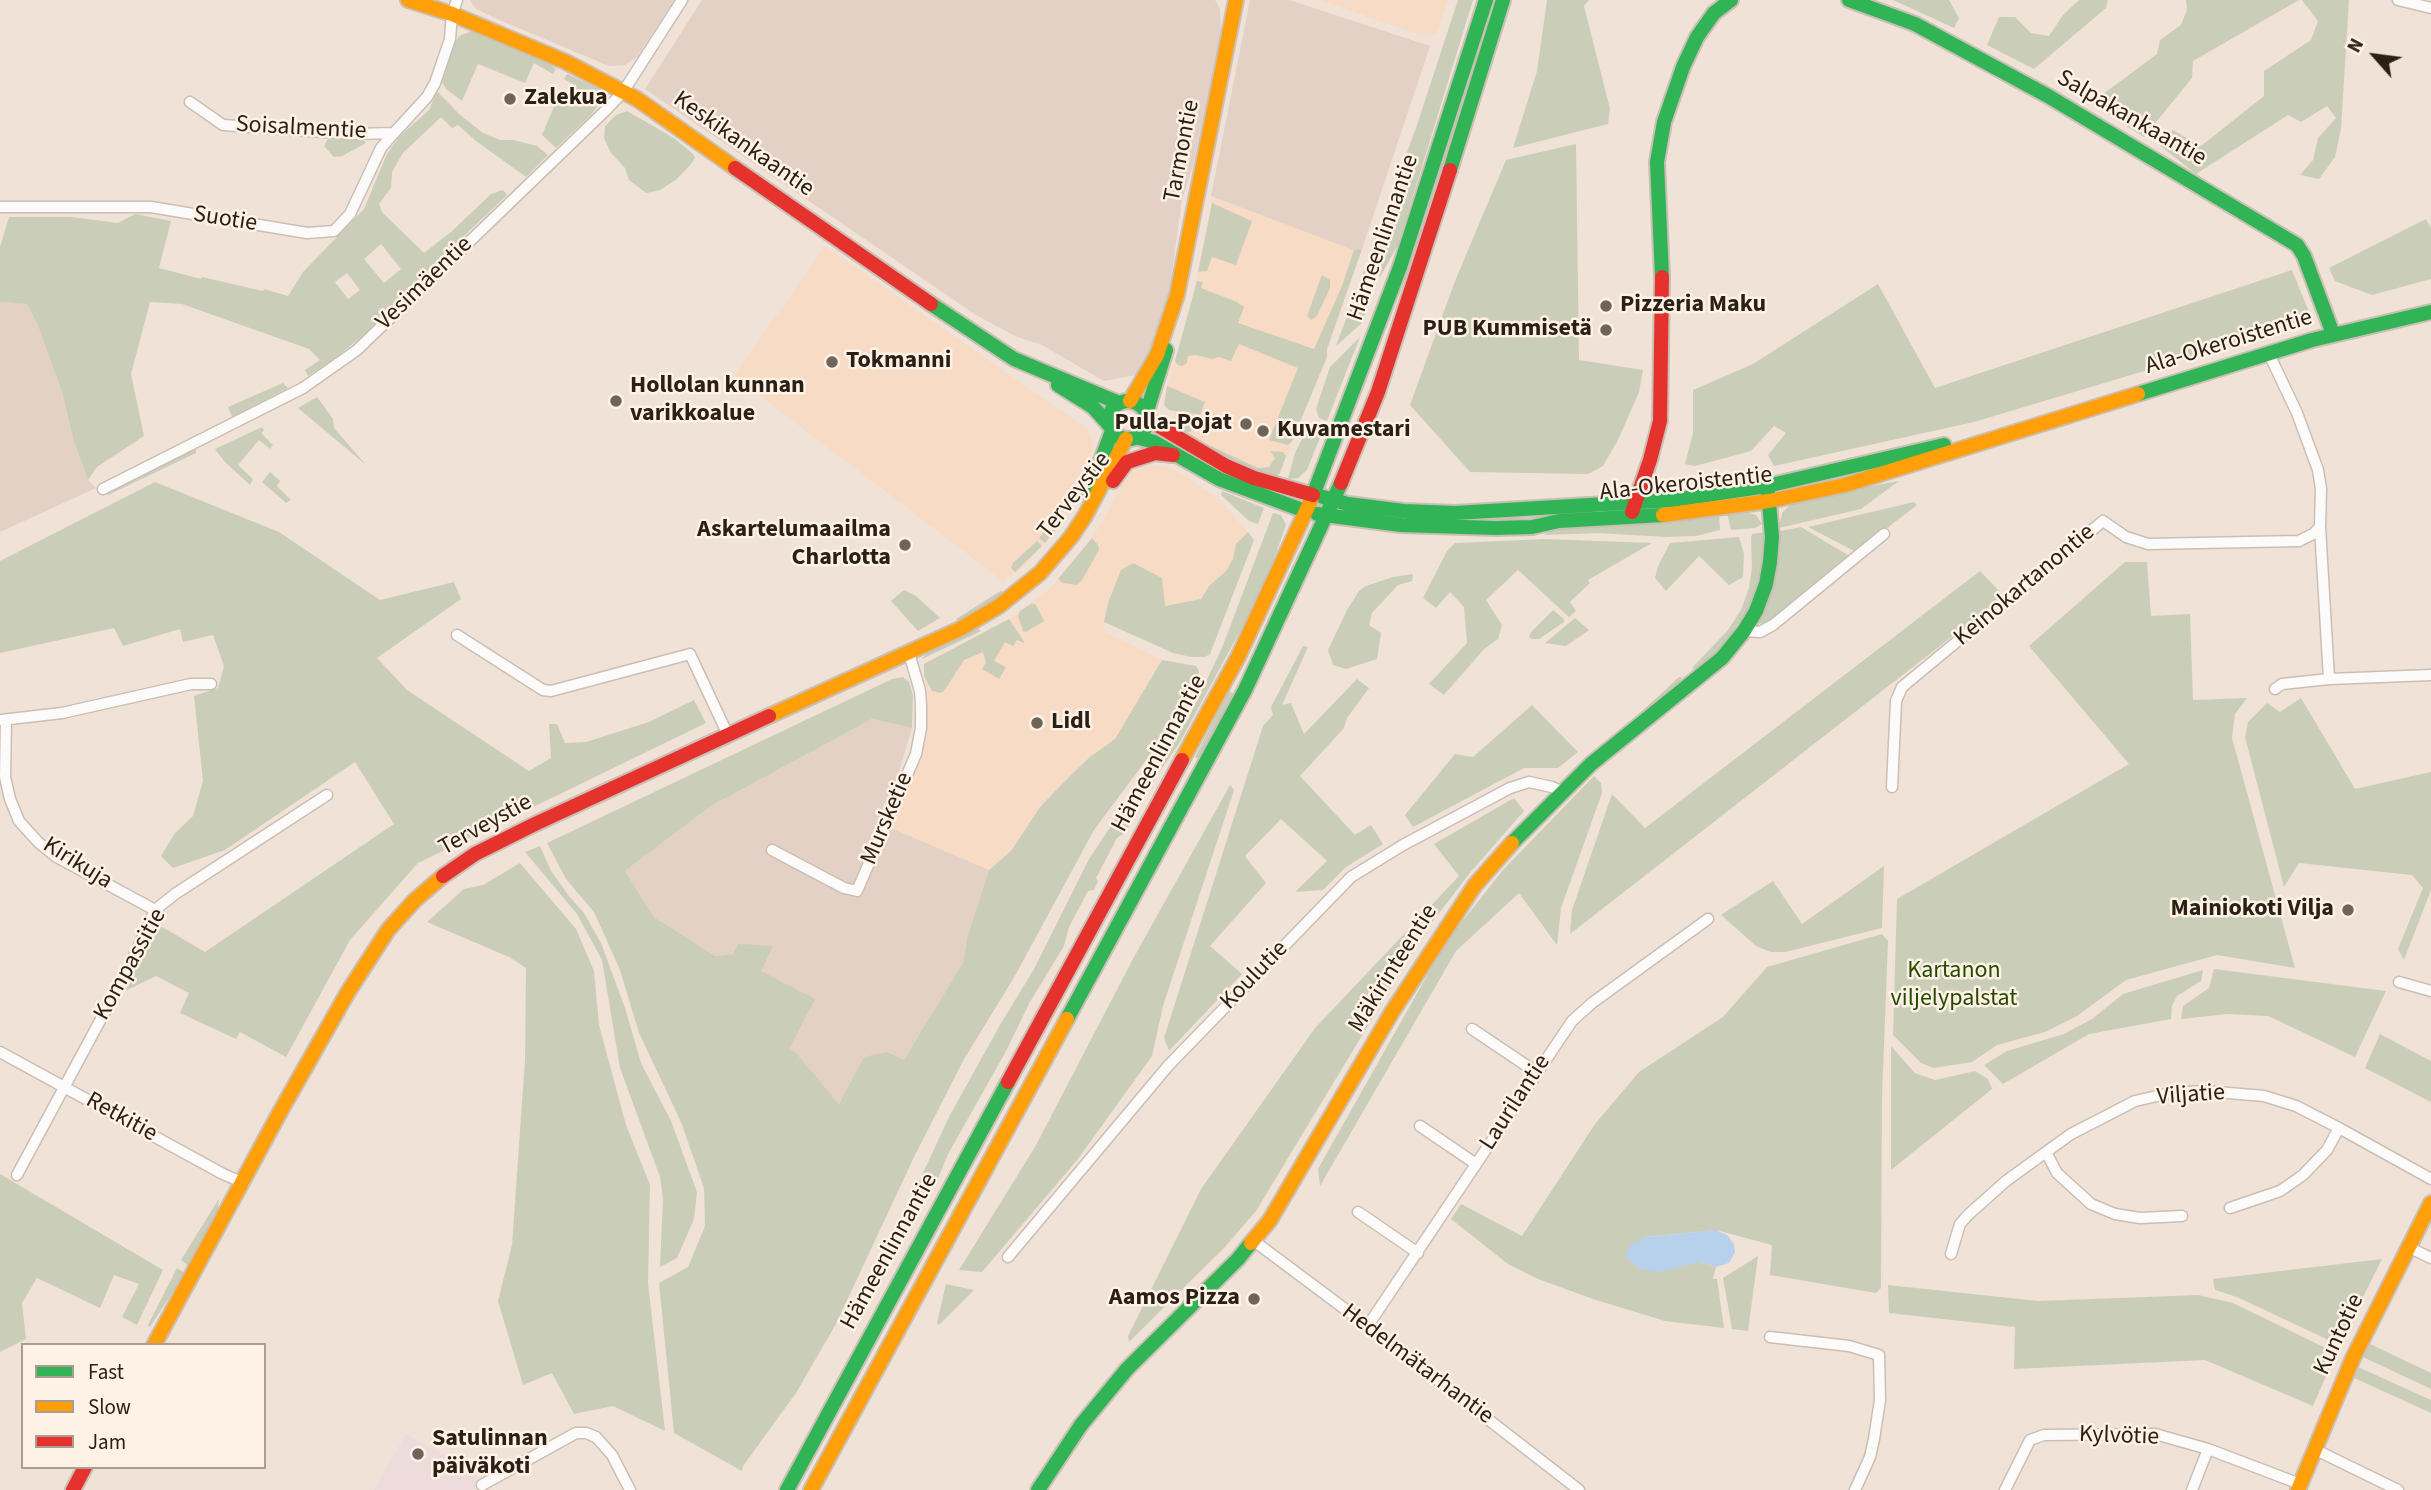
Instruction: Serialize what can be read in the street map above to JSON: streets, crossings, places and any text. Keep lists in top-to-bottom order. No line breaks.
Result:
{"streets":{"main road":["Salpakankaantie","Keskikankaantie","Tarmontie","Hämeenlinnantie","Ala-Okeroistentie","Terveystie","Mäkirinteentie","Kuntotie"],"street":["Soisalmentie","Suotie","Vesimäentie","Keinokartanontie","Mursketie","Kirikuja","Kompassitie","Koulutie","Viljatie","Laurilantie","Retkitie","Hedelmätarhantie","Kylvötie"]},"crossings":[["Salpakankaantie","Ala-Okeroistentie"],["Soisalmentie","Keskikankaantie"],["Soisalmentie","Suotie"],["Keskikankaantie","Tarmontie"],["Keskikankaantie","Vesimäentie"],["Keskikankaantie","Terveystie"],["Tarmontie","Terveystie"],["Hämeenlinnantie","Ala-Okeroistentie"],["Ala-Okeroistentie","Mäkirinteentie"],["Terveystie","Mursketie"],["Terveystie","Retkitie"],["Kirikuja","Kompassitie"],["Kompassitie","Retkitie"],["Mäkirinteentie","Koulutie"],["Mäkirinteentie","Hedelmätarhantie"],["Laurilantie","Hedelmätarhantie"],["Kuntotie","Kylvötie"]],"parks":["Kartanon viljelypalstat"],"places":["Zalekua","Pizzeria Maku","PUB Kummisetä","Tokmanni","Hollolan kunnan varikkoalue","Pulla-Pojat","Kuvamestari","Askartelumaailma Charlotta","Lidl","Mainiokoti Vilja","Aamos Pizza","Satulinnan päiväkoti"],"legend":["Fast","Slow","Jam"],"north":"top left"}
